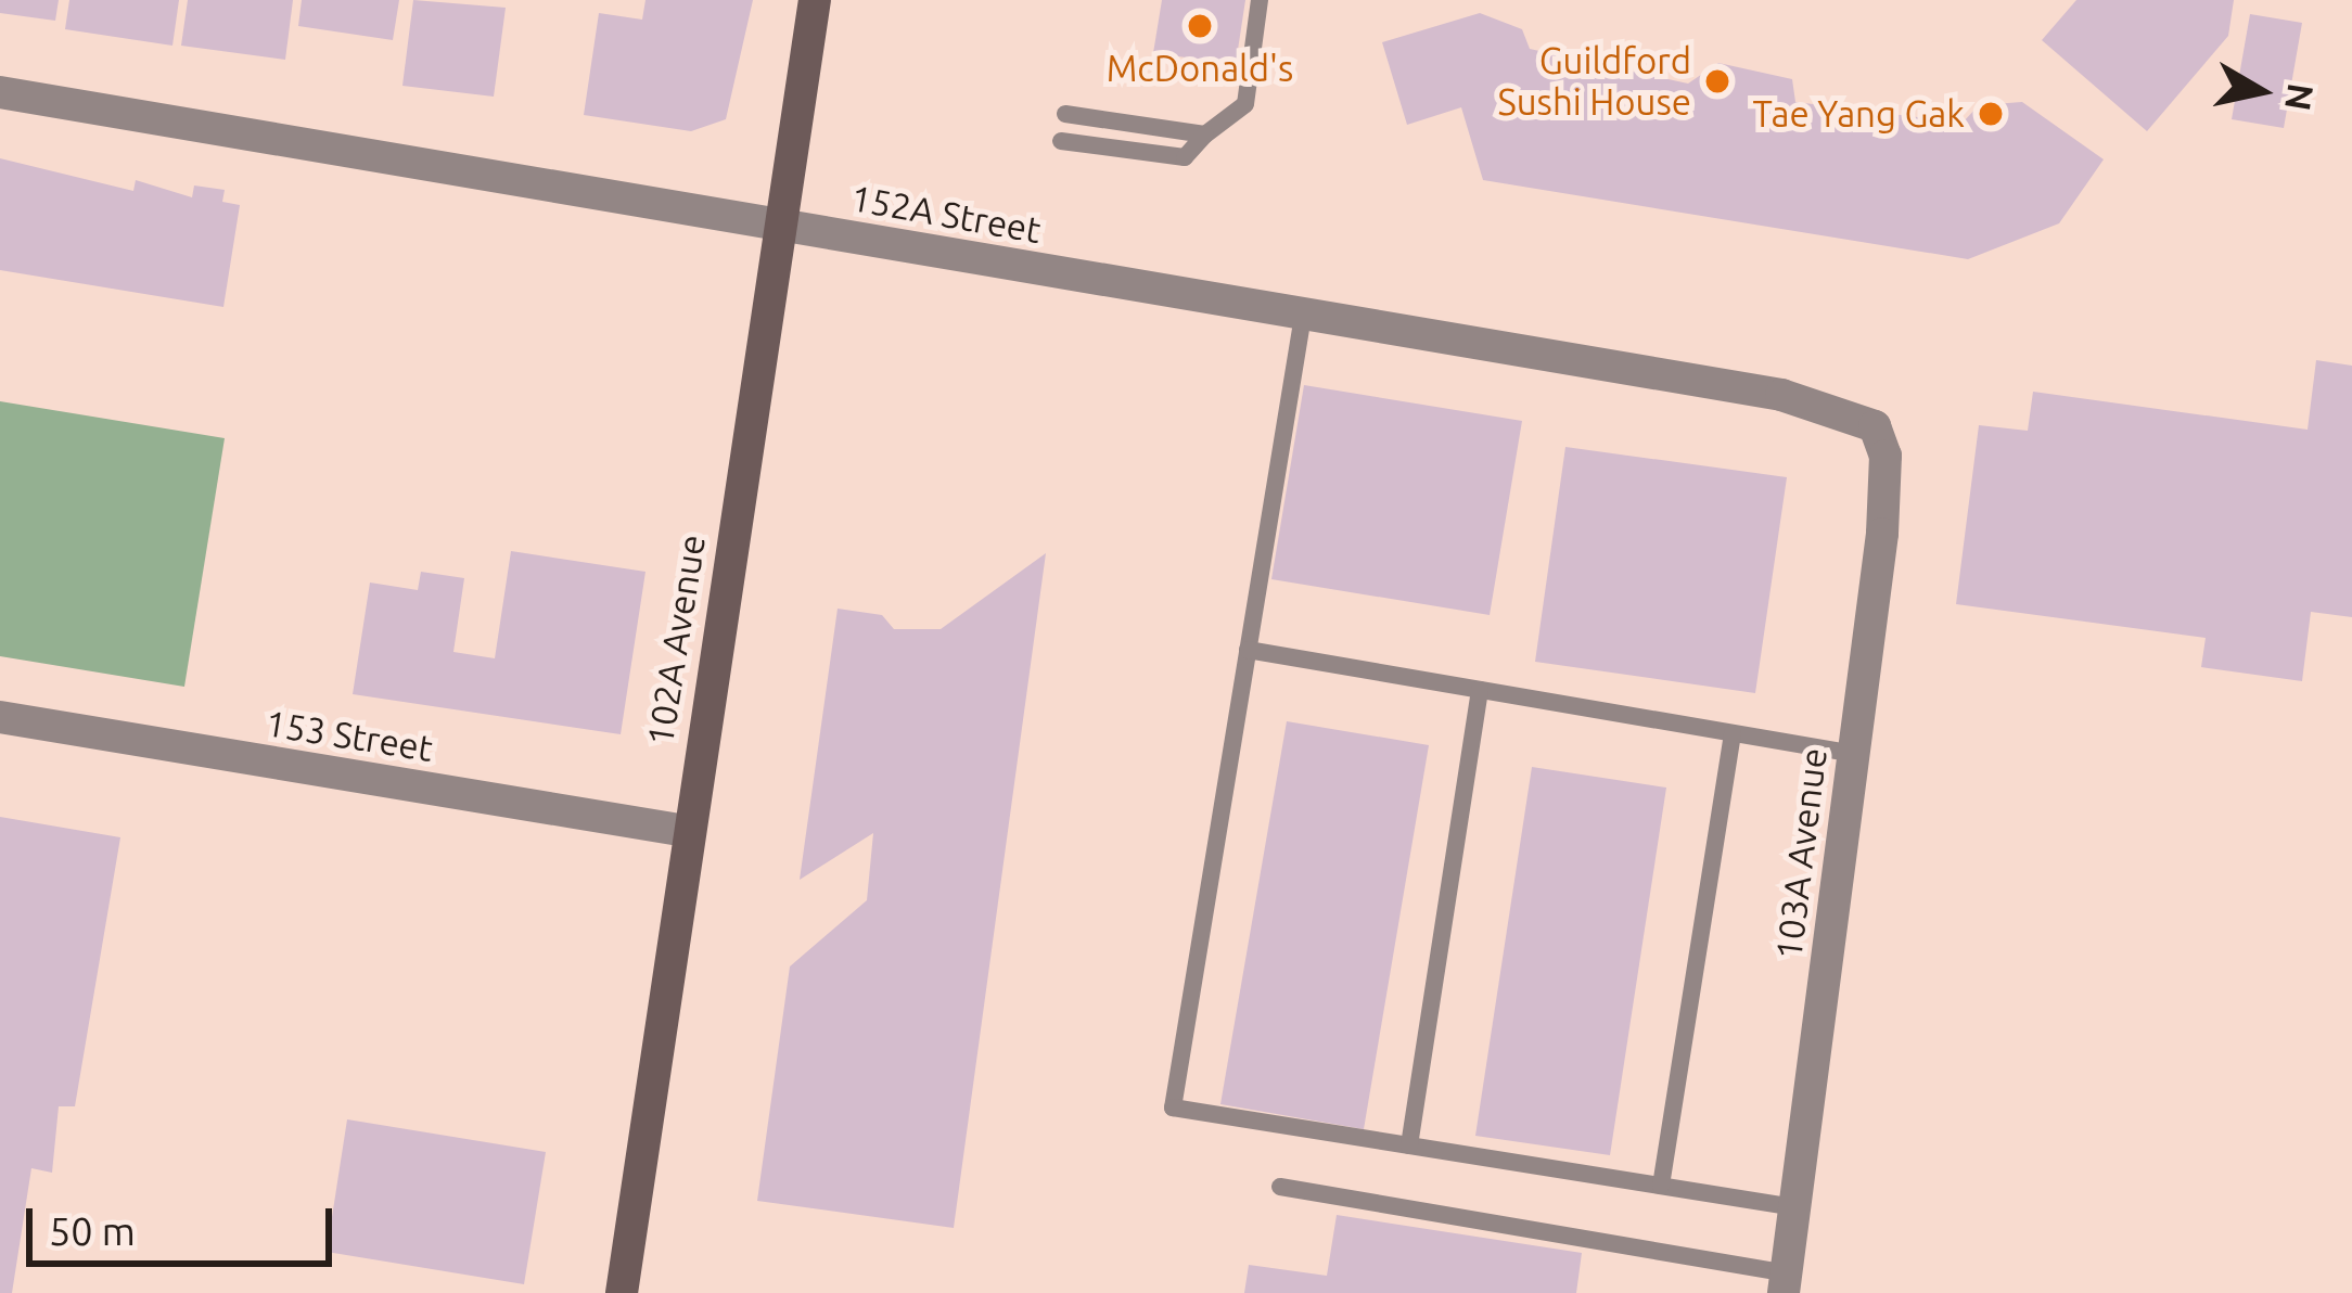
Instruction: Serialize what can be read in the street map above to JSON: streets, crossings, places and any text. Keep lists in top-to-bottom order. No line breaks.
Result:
{"streets":{"street":["152A Street","102A Avenue","153 Street","103A Avenue"]},"crossings":[["152A Street","102A Avenue"],["152A Street","103A Avenue"],["102A Avenue","153 Street"]],"places":["McDonald's","Guildford Sushi House","Tae Yang Gak"],"scale_bar":"50 m","north":"right"}
